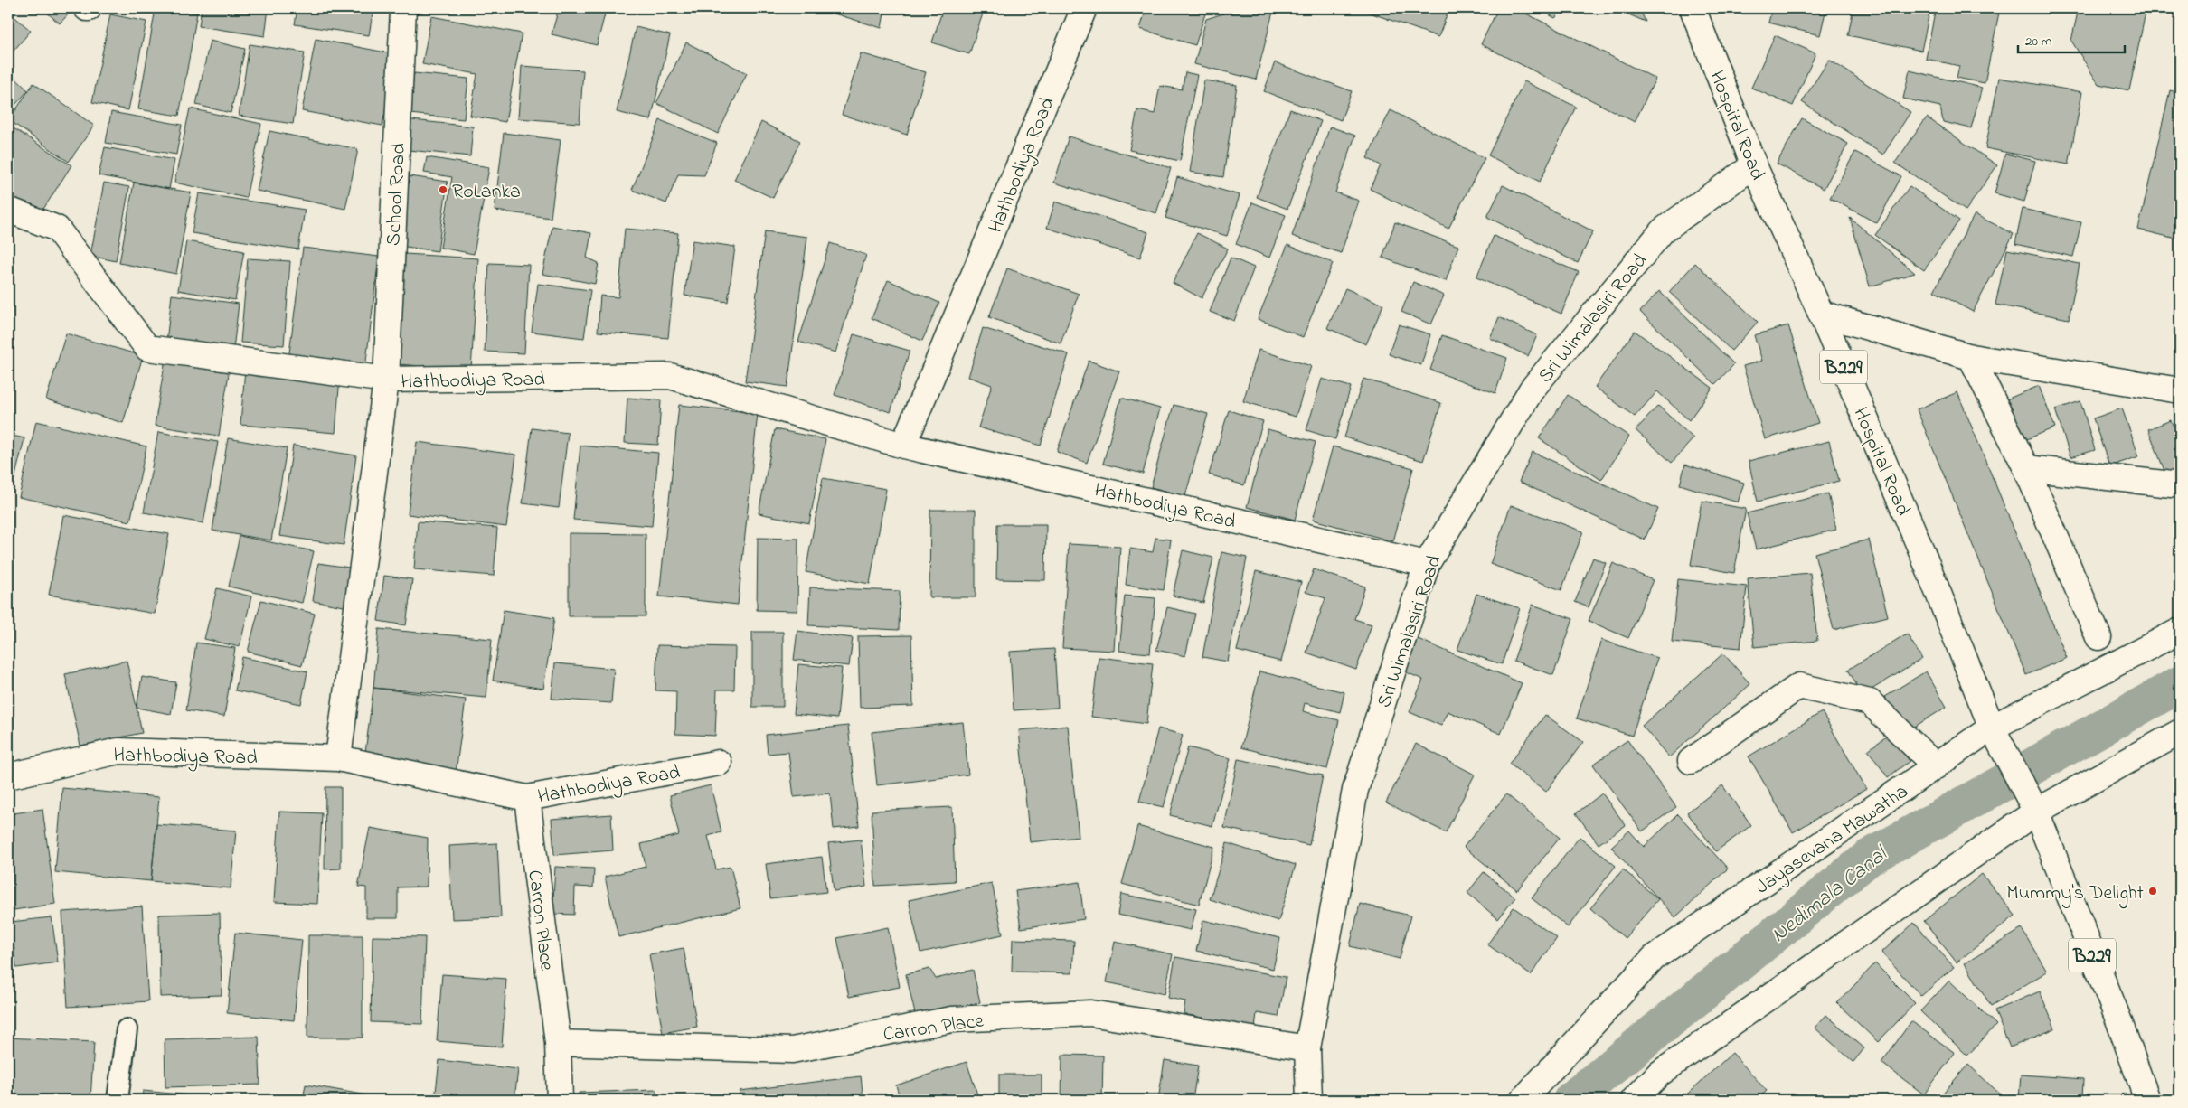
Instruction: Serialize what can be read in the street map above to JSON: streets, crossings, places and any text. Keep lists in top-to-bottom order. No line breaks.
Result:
{"streets":{"street":["Hospital Road","Hathbodiya Road","School Road","Sri Wimalasiri Road","B229","Jayasevana Mawatha","Carron Place"]},"crossings":[["Hospital Road","Sri Wimalasiri Road"],["Hospital Road","B229"],["Hospital Road","Jayasevana Mawatha"],["Hathbodiya Road","School Road"],["Hathbodiya Road","Sri Wimalasiri Road"],["Hathbodiya Road","Carron Place"],["Sri Wimalasiri Road","Carron Place"]],"water":["Nedimala Canal"],"places":["RoLanka","Mummy's Delight"],"scale_bar":"20 m"}
